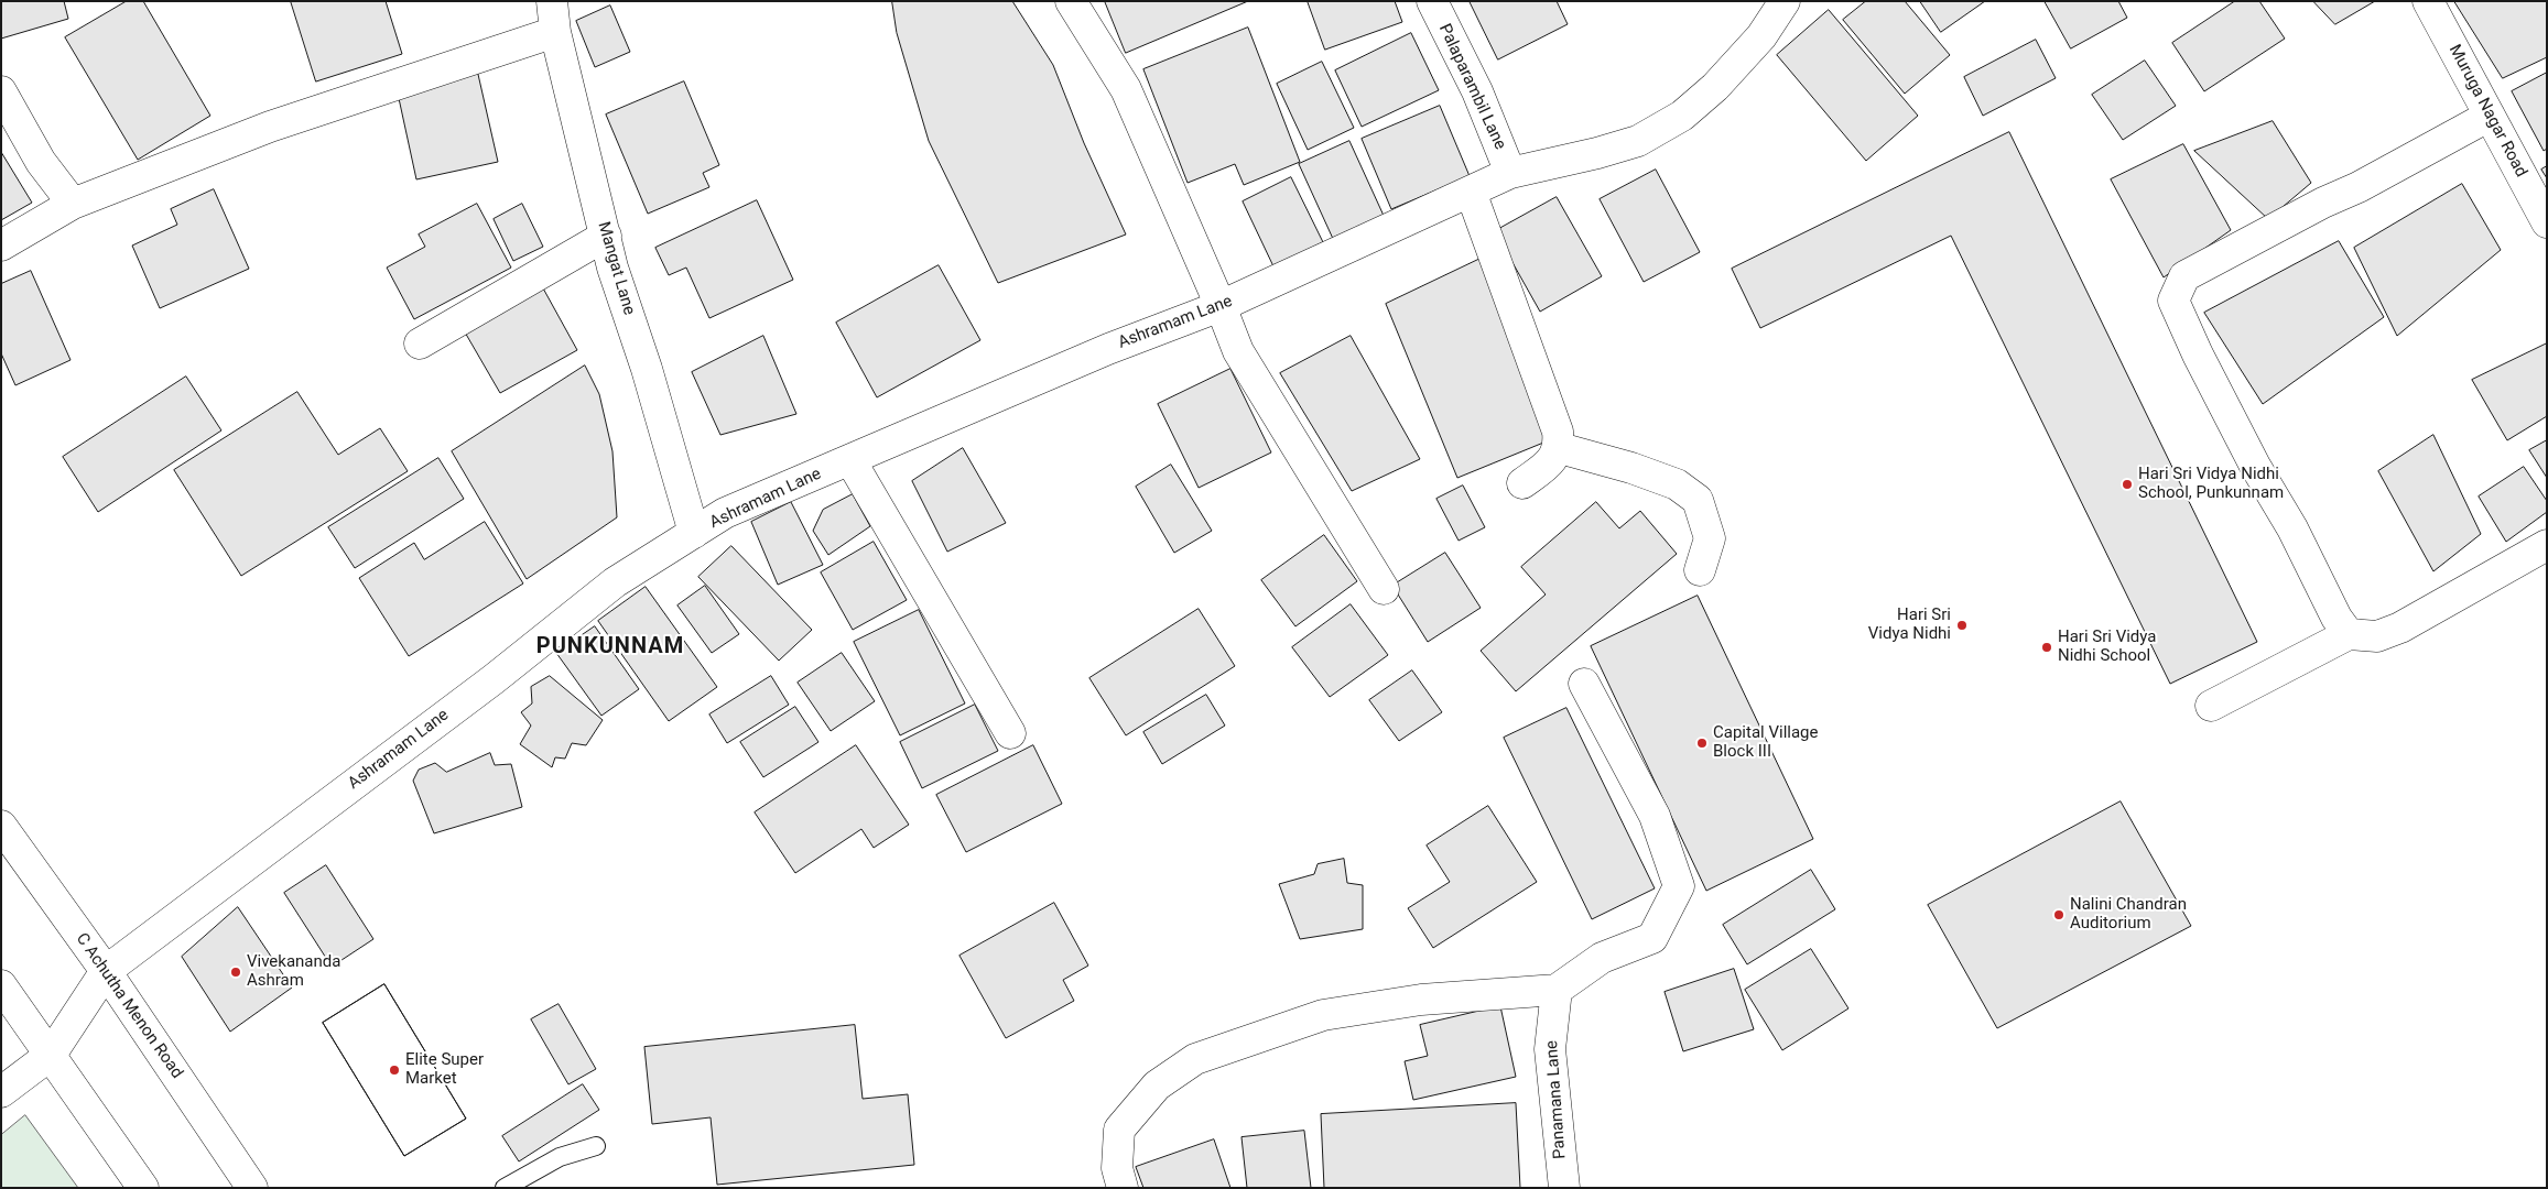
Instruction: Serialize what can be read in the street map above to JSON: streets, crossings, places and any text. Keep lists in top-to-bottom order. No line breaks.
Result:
{"streets":{"street":["Palaparambil Lane","Muruga Nagar Road","Mangat Lane","Ashramam Lane","C Achutha Menon Road","Panamana Lane"]},"crossings":[["Palaparambil Lane","Ashramam Lane"],["Mangat Lane","Ashramam Lane"],["Ashramam Lane","C Achutha Menon Road"]],"districts":["PUNKUNNAM"],"places":["Hari Sri Vidya Nidhi School, Punkunnam","Hari Sri Vidya Nidhi","Hari Sri Vidya Nidhi School","Capital Village Block III","Nalini Chandran Auditorium","Vivekananda Ashram","Elite Super Market"]}
